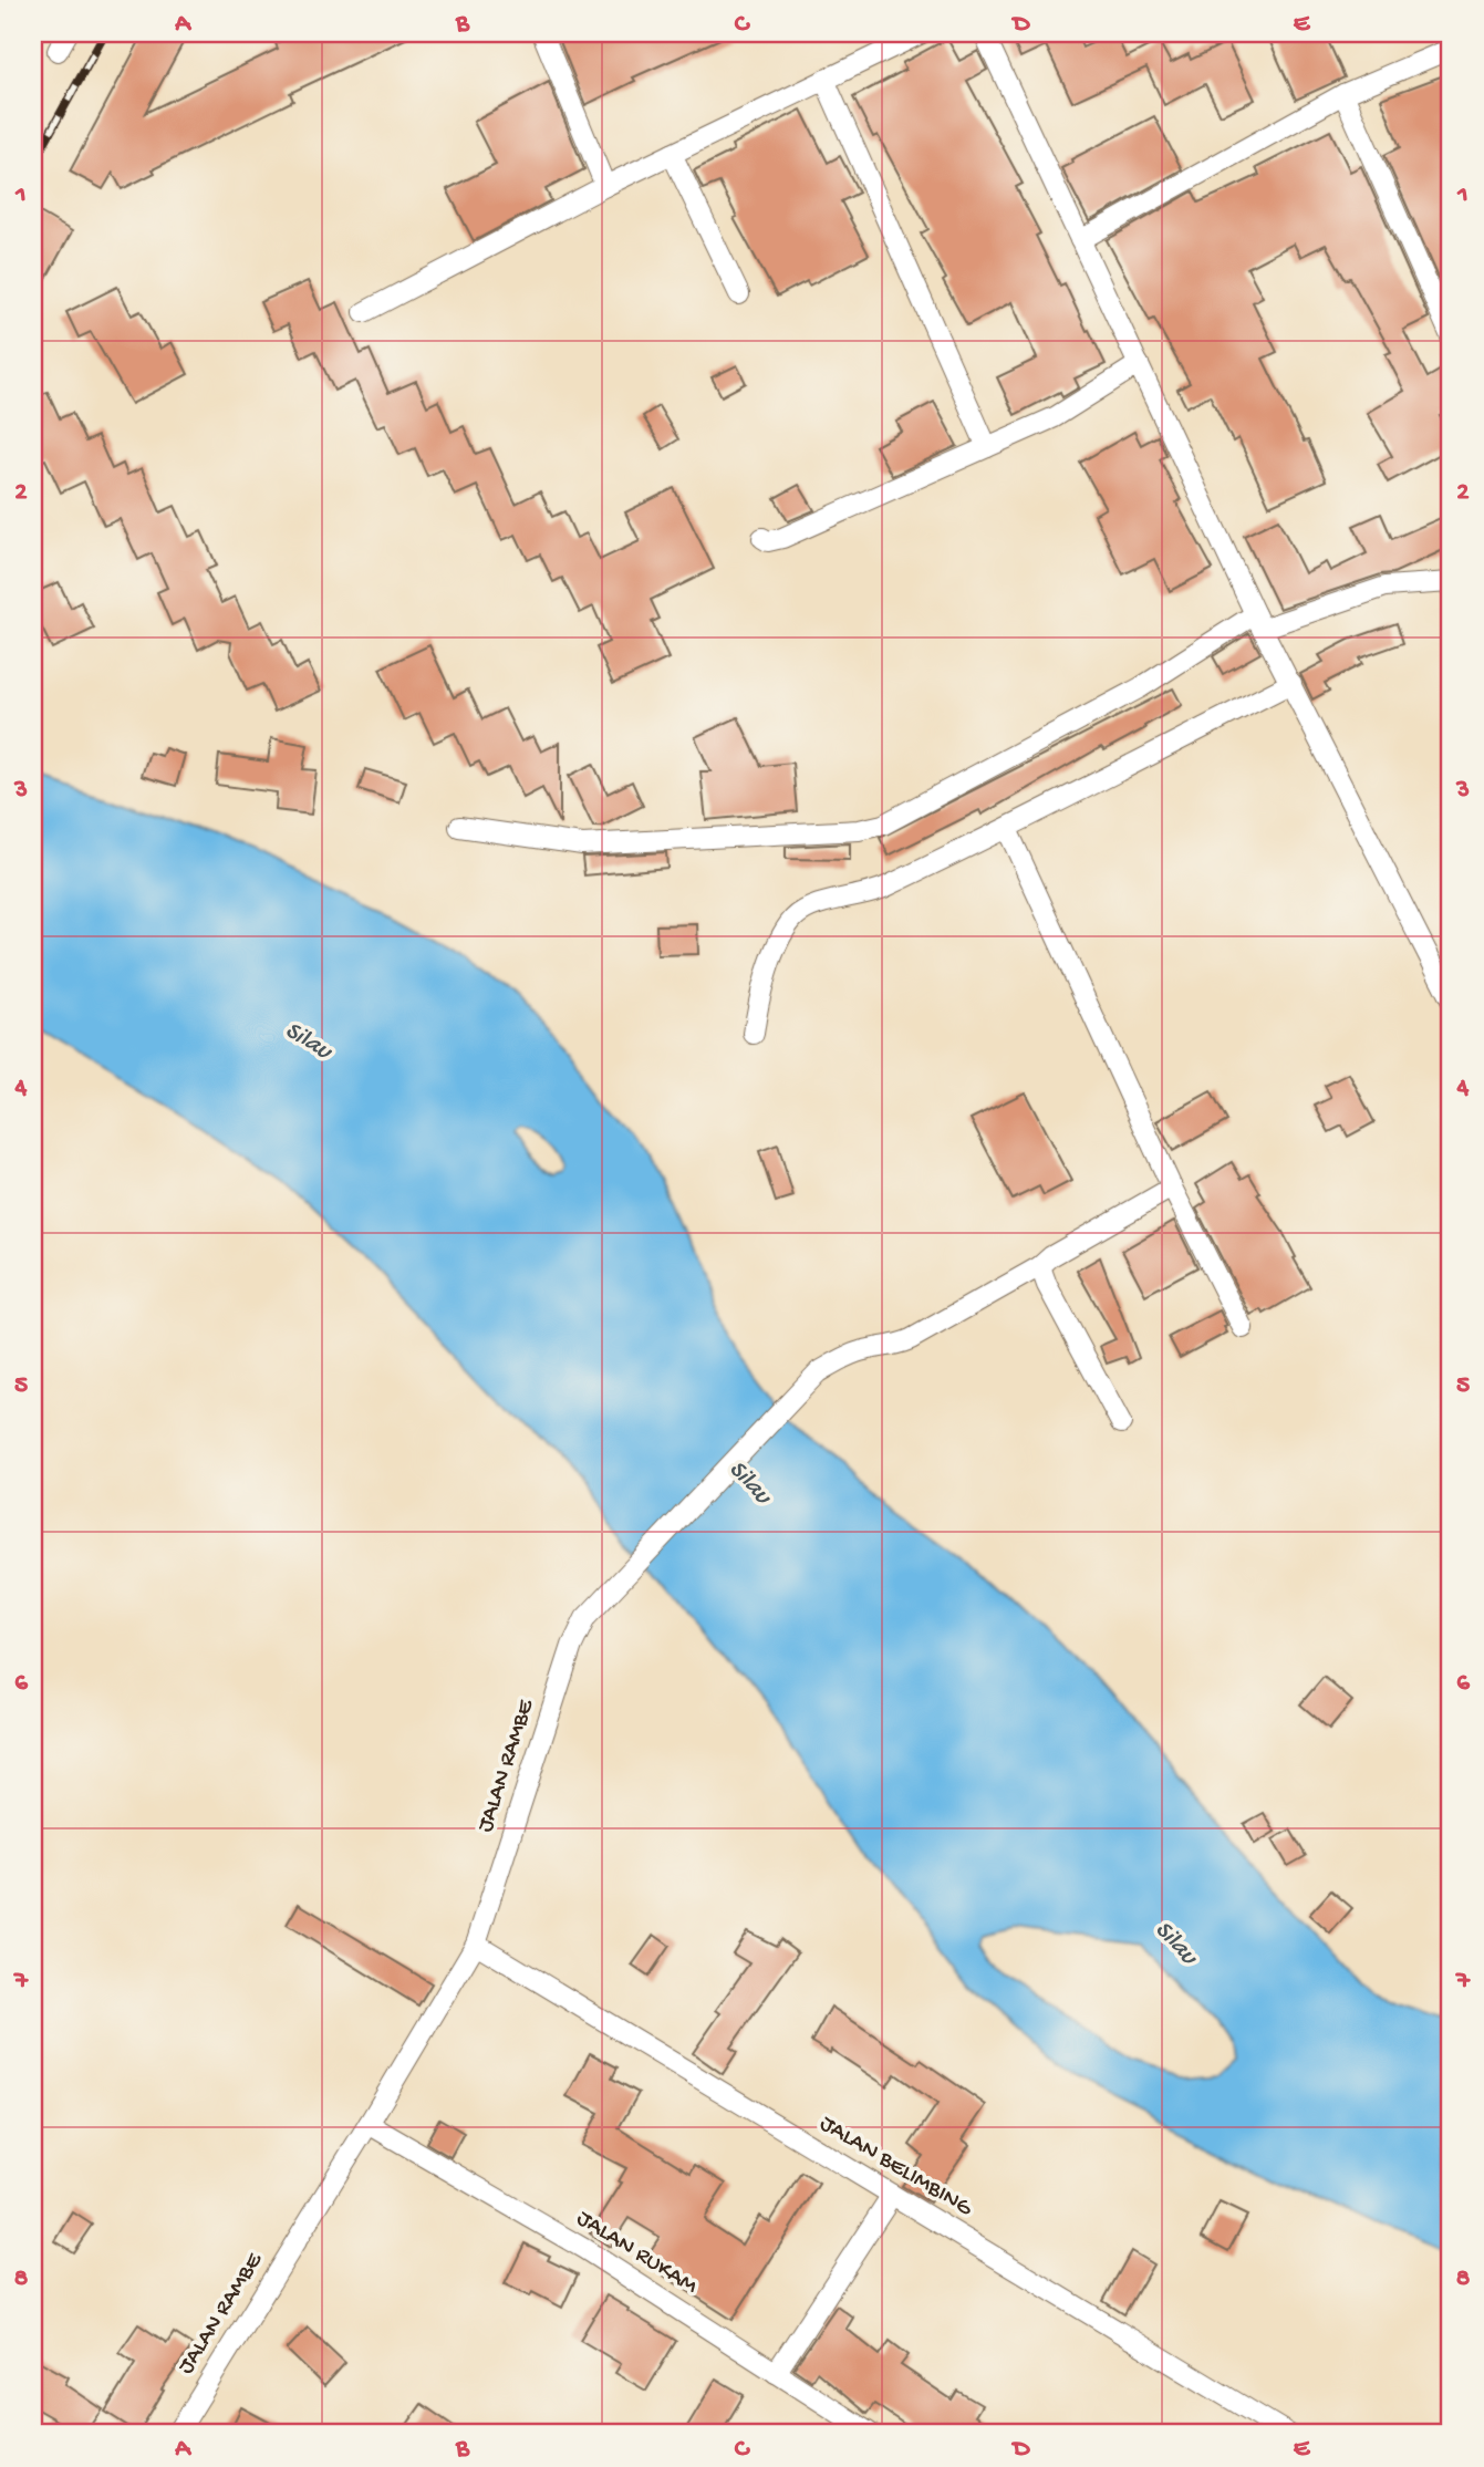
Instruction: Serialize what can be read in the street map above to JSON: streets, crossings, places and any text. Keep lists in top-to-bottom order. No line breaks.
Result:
{"streets":{"street":["JALAN RAMBE","JALAN BELIMBING","JALAN RUKAM"]},"crossings":[["JALAN RAMBE","JALAN BELIMBING"],["JALAN RAMBE","JALAN RUKAM"]],"water":["Silau"],"grid":{"columns":["A","B","C","D","E"],"rows":["1","2","3","4","5","6","7","8"]}}
